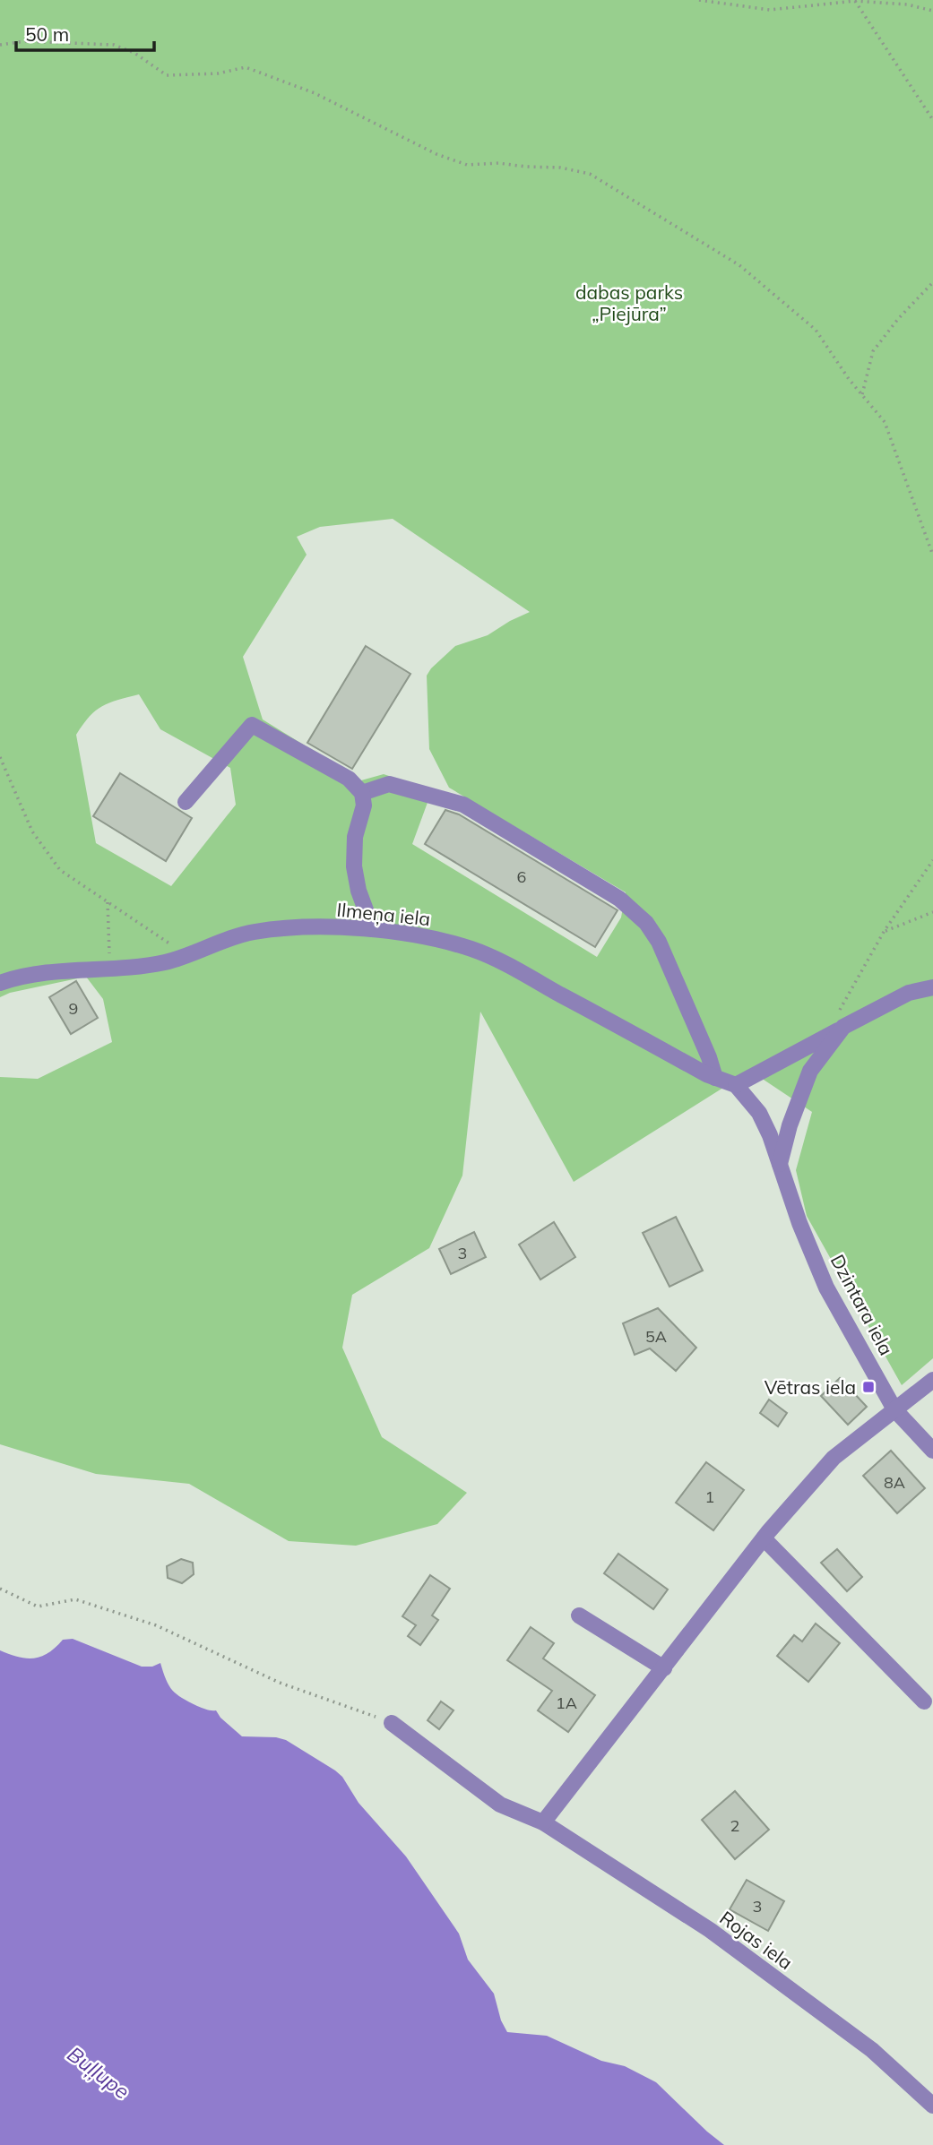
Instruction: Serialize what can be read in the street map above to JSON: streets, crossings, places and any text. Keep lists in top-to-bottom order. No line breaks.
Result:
{"streets":{"street":["Ilmeņa iela","Dzintara iela","Rojas iela"]},"water":["Buļļupe"],"parks":["dabas parks „Piejūra”"],"places":{"transit":["Vētras iela"]},"house_numbers":["6","9","3","5A","8A","1","1A","2","3"],"scale_bar":"50 m"}
